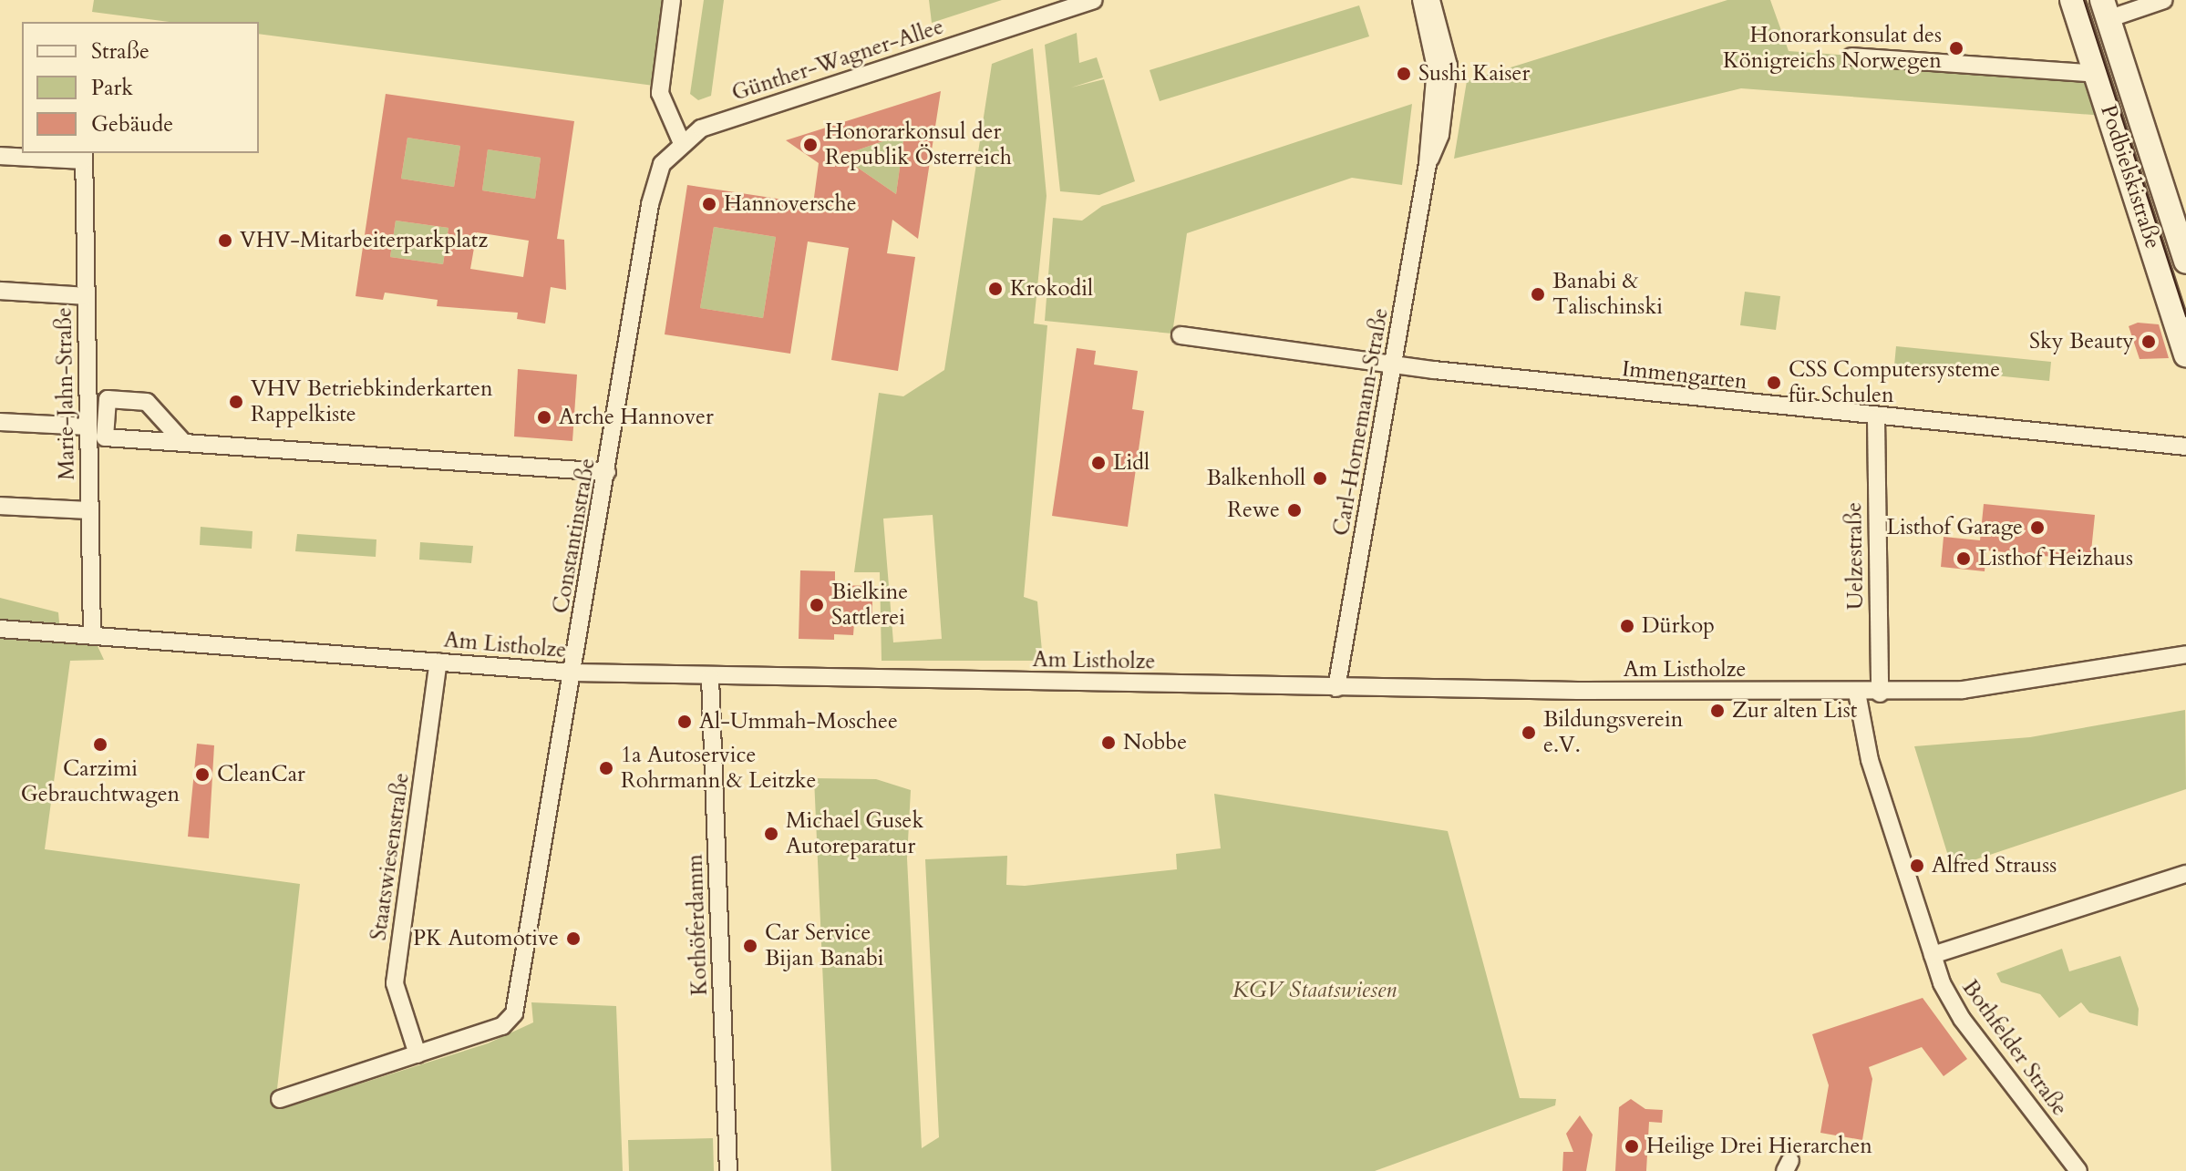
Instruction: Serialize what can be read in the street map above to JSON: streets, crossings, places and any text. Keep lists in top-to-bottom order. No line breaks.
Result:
{"streets":{"main road":["Podbielskistraße"],"street":["Günther-Wagner-Allee","Immengarten","Marie-Jahn-Straße","Carl-Hornemann-Straße","Constantinstraße","Uelzestraße","Am Listholze","Staatswiesenstraße","Kothöferdamm","Bothfelder Straße"]},"crossings":[["Günther-Wagner-Allee","Constantinstraße"],["Immengarten","Carl-Hornemann-Straße"],["Immengarten","Uelzestraße"],["Marie-Jahn-Straße","Am Listholze"],["Carl-Hornemann-Straße","Am Listholze"],["Constantinstraße","Am Listholze"],["Constantinstraße","Staatswiesenstraße"],["Uelzestraße","Am Listholze"],["Am Listholze","Staatswiesenstraße"],["Am Listholze","Kothöferdamm"],["Am Listholze","Bothfelder Straße"]],"parks":["KGV Staatswiesen"],"places":["Honorarkonsulat des Königreichs Norwegen","Sushi Kaiser","Honorarkonsul der Republik Österreich","Hannoversche","VHV-Mitarbeiterparkplatz","Krokodil","Banabi & Talischinski","Sky Beauty","CSS Computersysteme für Schulen","VHV Betriebkinderkarten Rappelkiste","Arche Hannover","Lidl","Balkenholl","Rewe","Listhof Garage","Listhof Heizhaus","Bielkine Sattlerei","Dürkop","Zur alten List","Al-Ummah-Moschee","Bildungsverein e.V.","Nobbe","Carzimi Gebrauchtwagen","1a Autoservice Rohrmann & Leitzke","CleanCar","Michael Gusek Autoreparatur","Alfred Strauss","PK Automotive","Car Service Bijan Banabi","Heilige Drei Hierarchen"],"legend":["Straße","Park","Gebäude"]}
